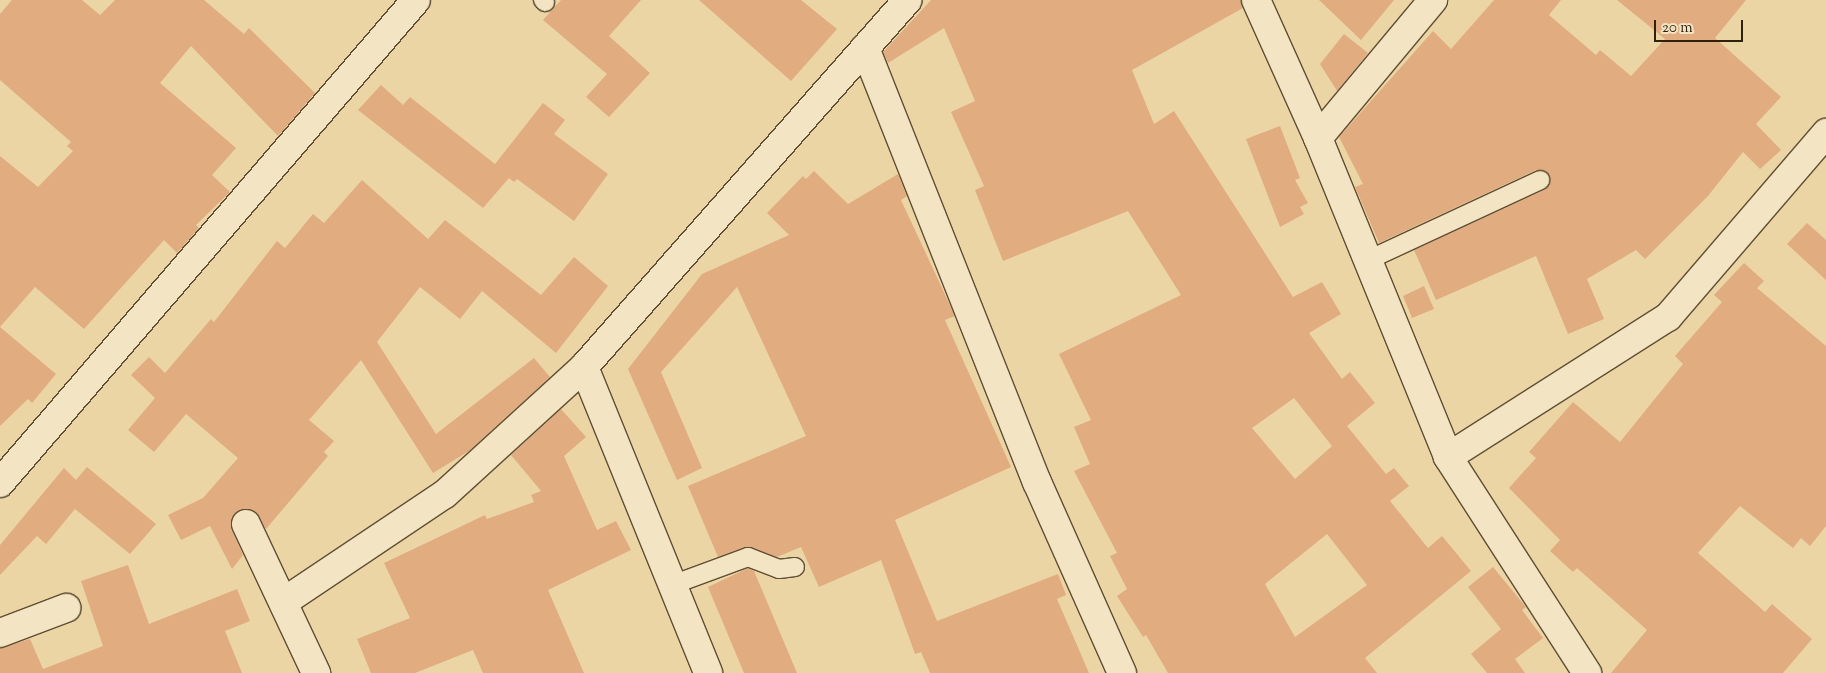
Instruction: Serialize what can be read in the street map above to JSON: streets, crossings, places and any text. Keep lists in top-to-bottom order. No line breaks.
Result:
{"scale_bar":"20 m"}
